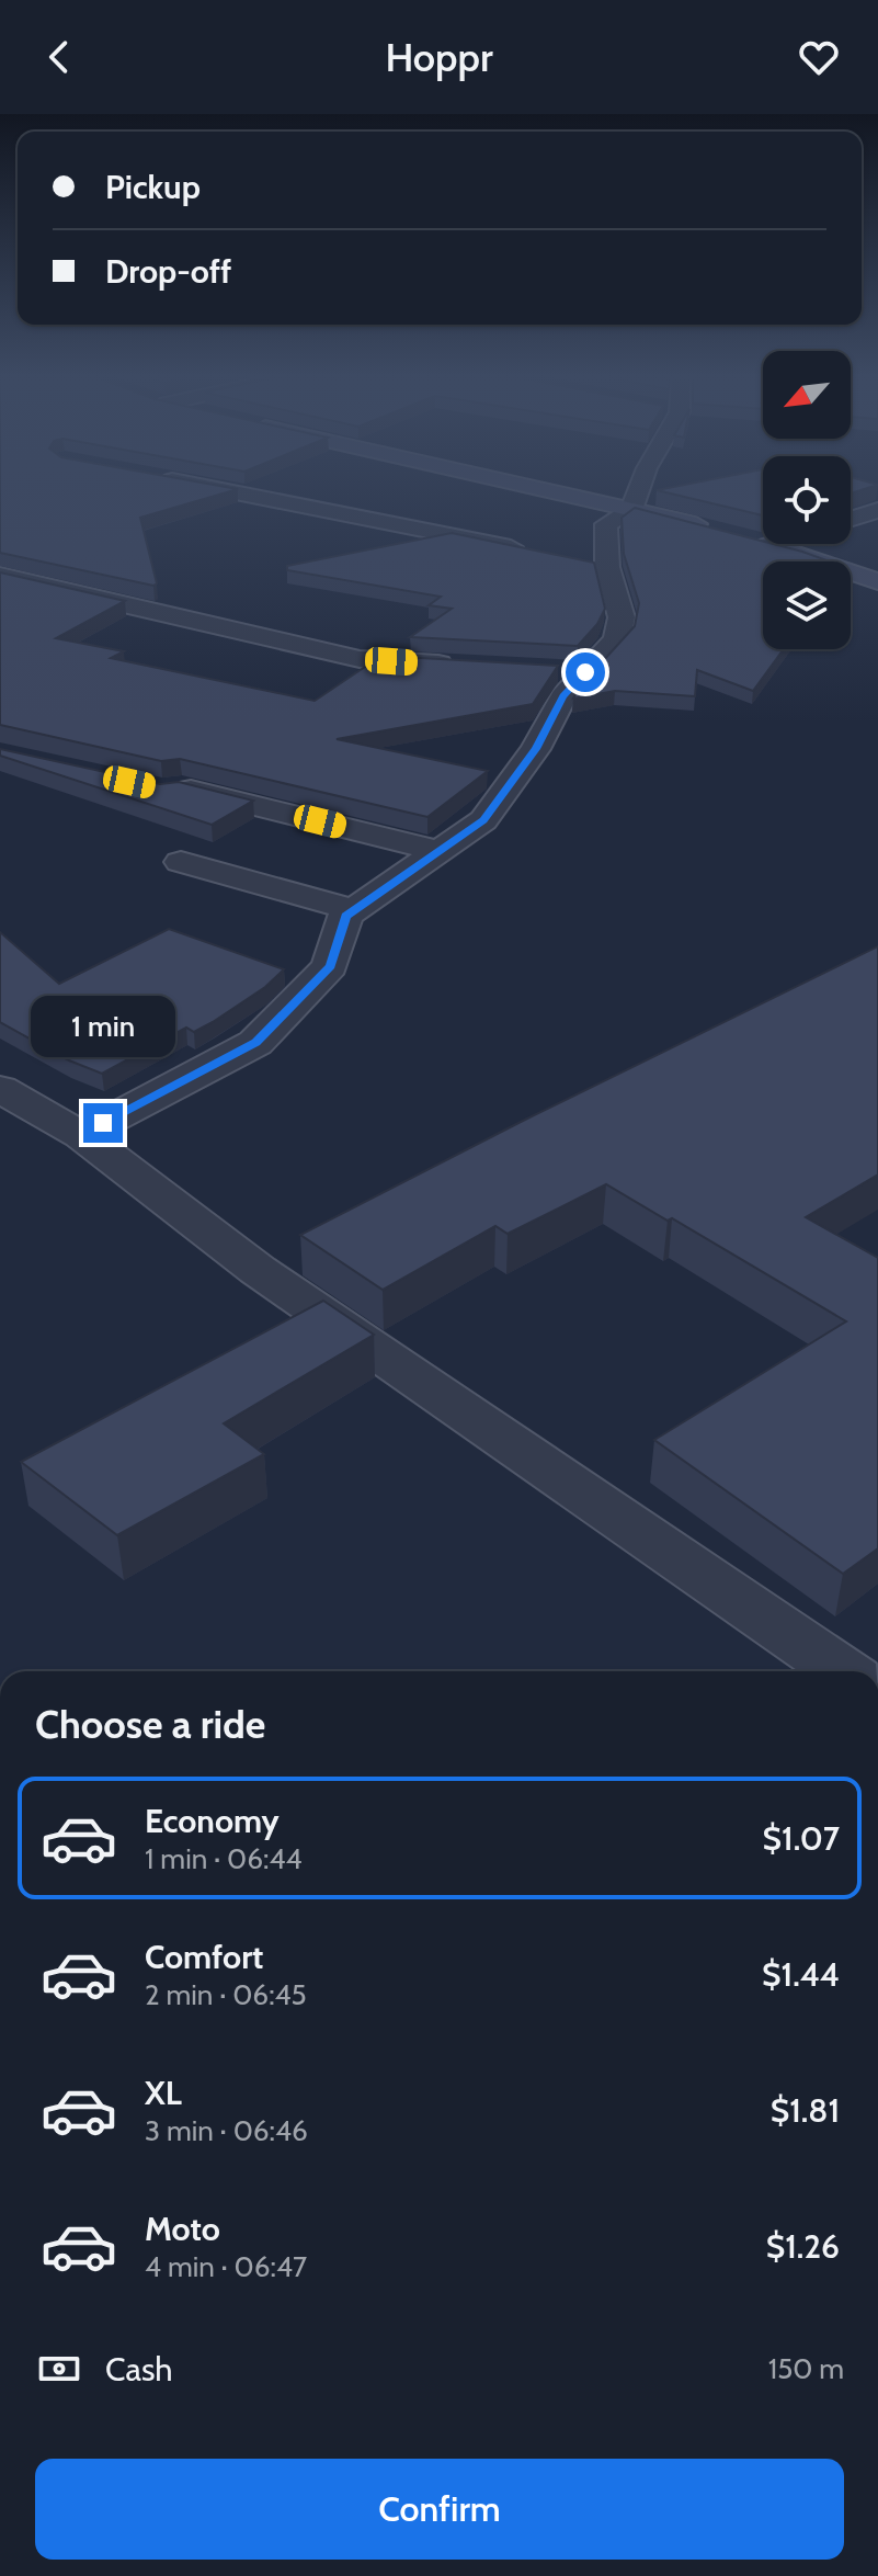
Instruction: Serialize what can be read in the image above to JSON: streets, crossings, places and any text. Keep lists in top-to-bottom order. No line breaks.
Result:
{"north":"bottom left","page":{"header":"Hoppr","banner":["Pickup","Drop-off"],"bubble":"1 min","heading":"Choose a ride","list":[{"name":"Economy","note":"1 min · 06:44","value":"$1.07"},{"name":"Comfort","note":"2 min · 06:45","value":"$1.44"},{"name":"XL","note":"3 min · 06:46","value":"$1.81"},{"name":"Moto","note":"4 min · 06:47","value":"$1.26"}],"pay":["Cash","150 m"],"buttons":"Confirm"}}
